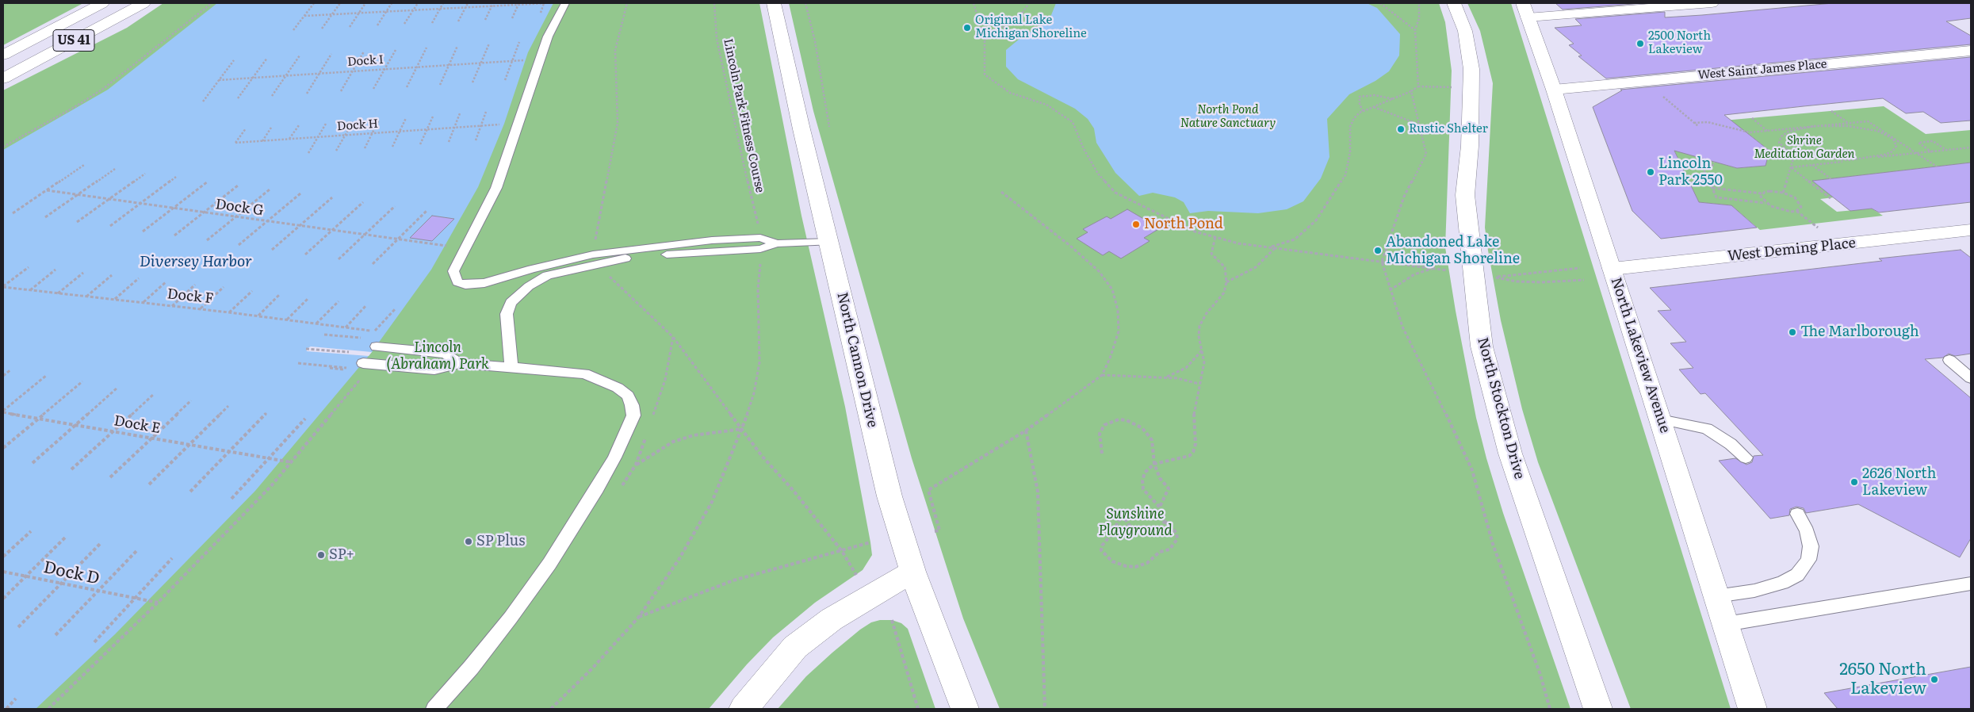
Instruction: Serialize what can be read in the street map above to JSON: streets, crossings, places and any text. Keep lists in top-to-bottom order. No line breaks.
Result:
{"streets":{"main road":["US 41","West Saint James Place","West Deming Place","North Lakeview Avenue","North Cannon Drive","North Stockton Drive"],"path":["Dock I","Lincoln Park Fitness Course","Dock H","Dock G","Dock F","Dock E","Dock D"]},"crossings":[["West Saint James Place","North Lakeview Avenue"],["West Deming Place","North Lakeview Avenue"]],"water":["Diversey Harbor"],"parks":["North Pond Nature Sanctuary","Shrine Meditation Garden","Lincoln (Abraham) Park","Sunshine Playground"],"places":["Original Lake Michigan Shoreline","2500 North Lakeview","Rustic Shelter","Lincoln Park 2550","North Pond","Abandoned Lake Michigan Shoreline","The Marlborough","2626 North Lakeview","SP Plus","SP+","2650 North Lakeview"]}
